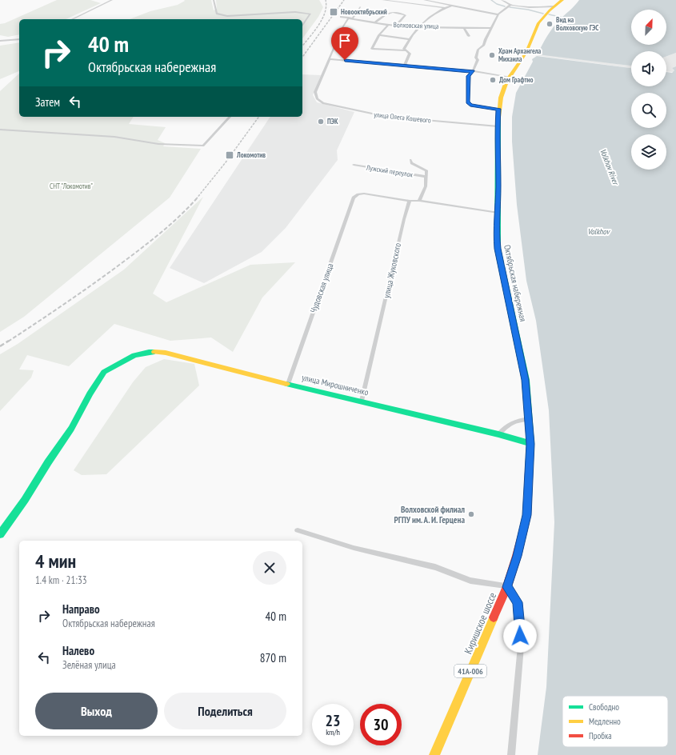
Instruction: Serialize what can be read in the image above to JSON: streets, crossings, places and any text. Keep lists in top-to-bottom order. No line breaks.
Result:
{"streets":{"main road":["Октябрьская набережная","улица Мирошниченко","Киришское шоссе","41А-006"],"street":["Волховская улица","улица Олега Кошевого","Лужский переулок","улица Жуковского","Чудовская улица"]},"crossings":[["улица Олега Кошевого","Октябрьская набережная"],["улица Жуковского","Чудовская улица"],["улица Жуковского","улица Мирошниченко"],["Октябрьская набережная","улица Мирошниченко"],["Октябрьская набережная","Киришское шоссе"],["Чудовская улица","улица Мирошниченко"]],"water":["Volkhov River","Volkhov"],"parks":["СНТ \"Локомотив\""],"places":{"transit":["Новооктябрьский","Локомотив"],"other":["Вид на Волховскую ГЭС","Храм Архангела Михаила","Дом Графтио","ПЭК","Волховской филиал РГПУ им. А. И. Герцена"]},"legend":["Свободно","Медленно","Пробка"],"north":"top right","page":{"turn":["40 m","Октябрьская набережная"],"then":"Затем","heading":["4 мин","1.4 km · 21:33"],"list":[{"name":"Направо","note":"Октябрьская набережная","value":"40 m"},{"name":"Налево","note":"Зелёная улица","value":"870 m"}],"buttons":["Выход","Поделиться"],"speed":"23 km/h","limit":"30"}}
